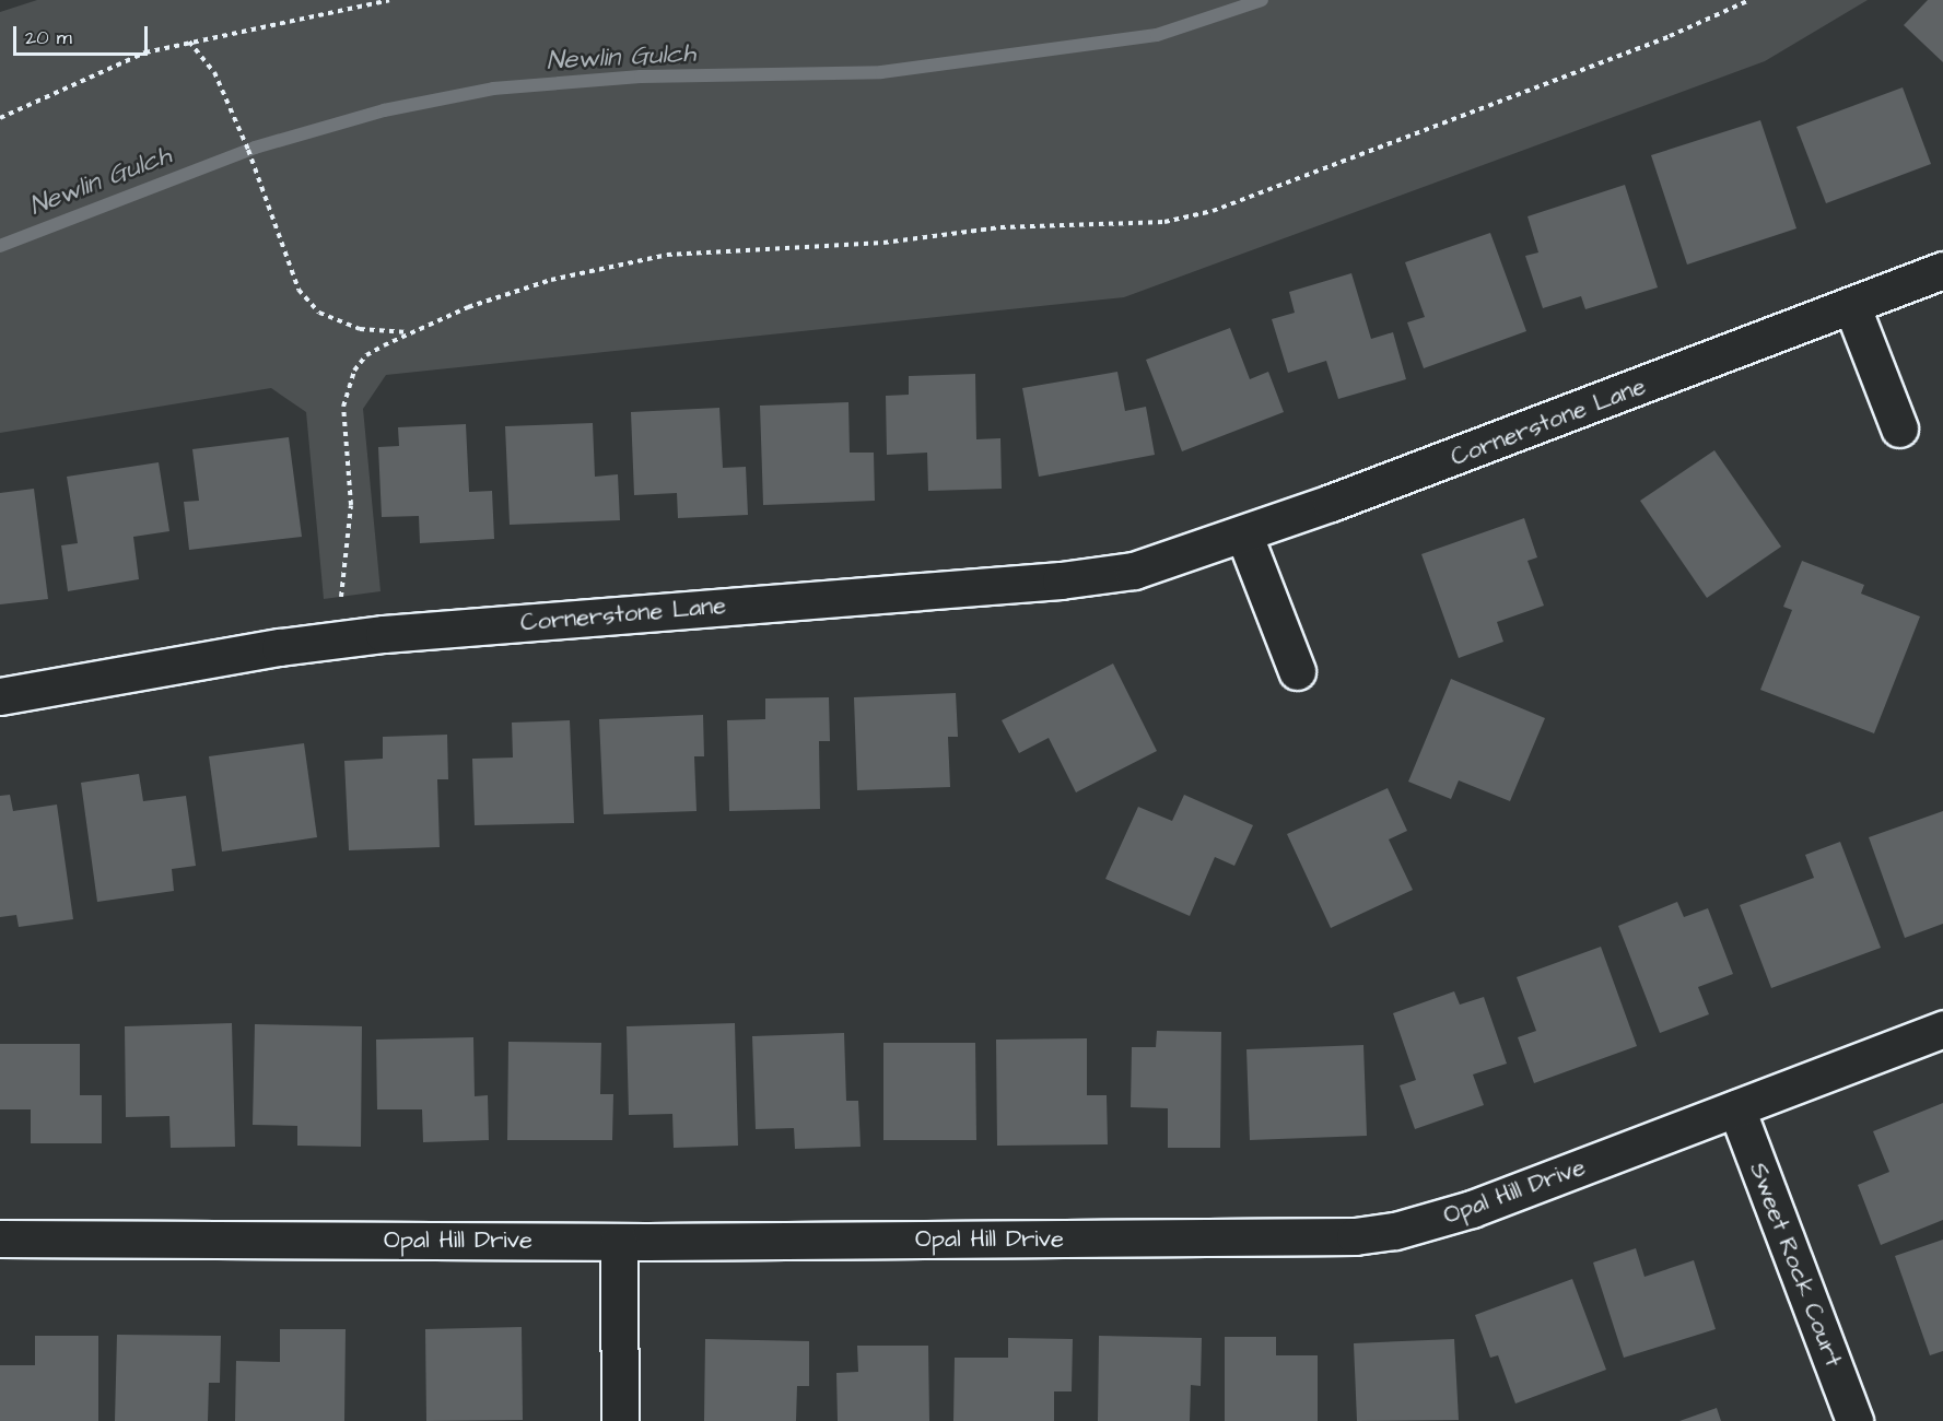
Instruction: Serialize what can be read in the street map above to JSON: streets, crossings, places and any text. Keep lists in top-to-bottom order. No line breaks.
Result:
{"streets":{"street":["Cornerstone Lane","Opal Hill Drive","Sweet Rock Court"]},"crossings":[["Opal Hill Drive","Sweet Rock Court"]],"water":["Newlin Gulch"],"scale_bar":"20 m"}
